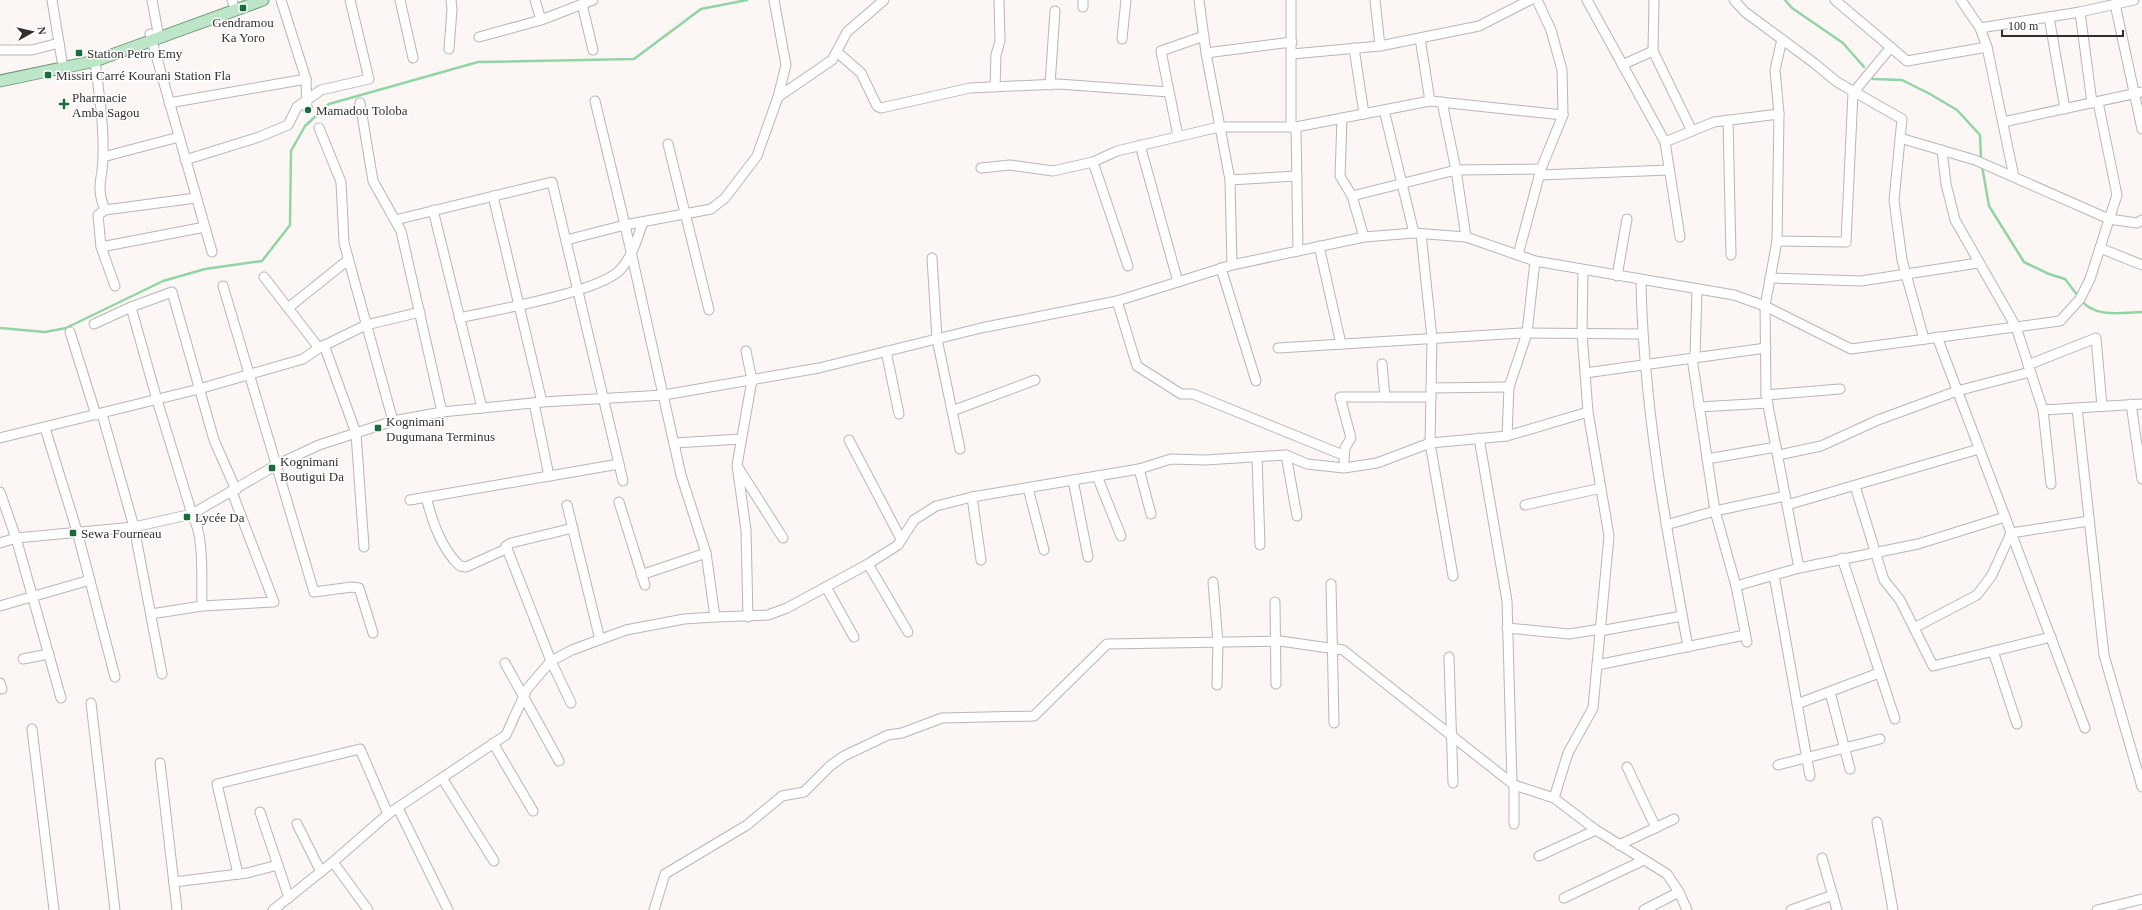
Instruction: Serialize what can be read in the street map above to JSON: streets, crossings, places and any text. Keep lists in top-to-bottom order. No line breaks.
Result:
{"places":{"transit":["Gendramou Ka Yoro","Station Petro Emy","Missiri Carré Kourani Station Fla","Kognimani Dugumana Terminus","Kognimani Boutigui Da","Lycée Da","Sewa Fourneau"],"health":["Pharmacie Amba Sagou"],"other":["Mamadou Toloba"]},"scale_bar":"100 m","north":"right"}
